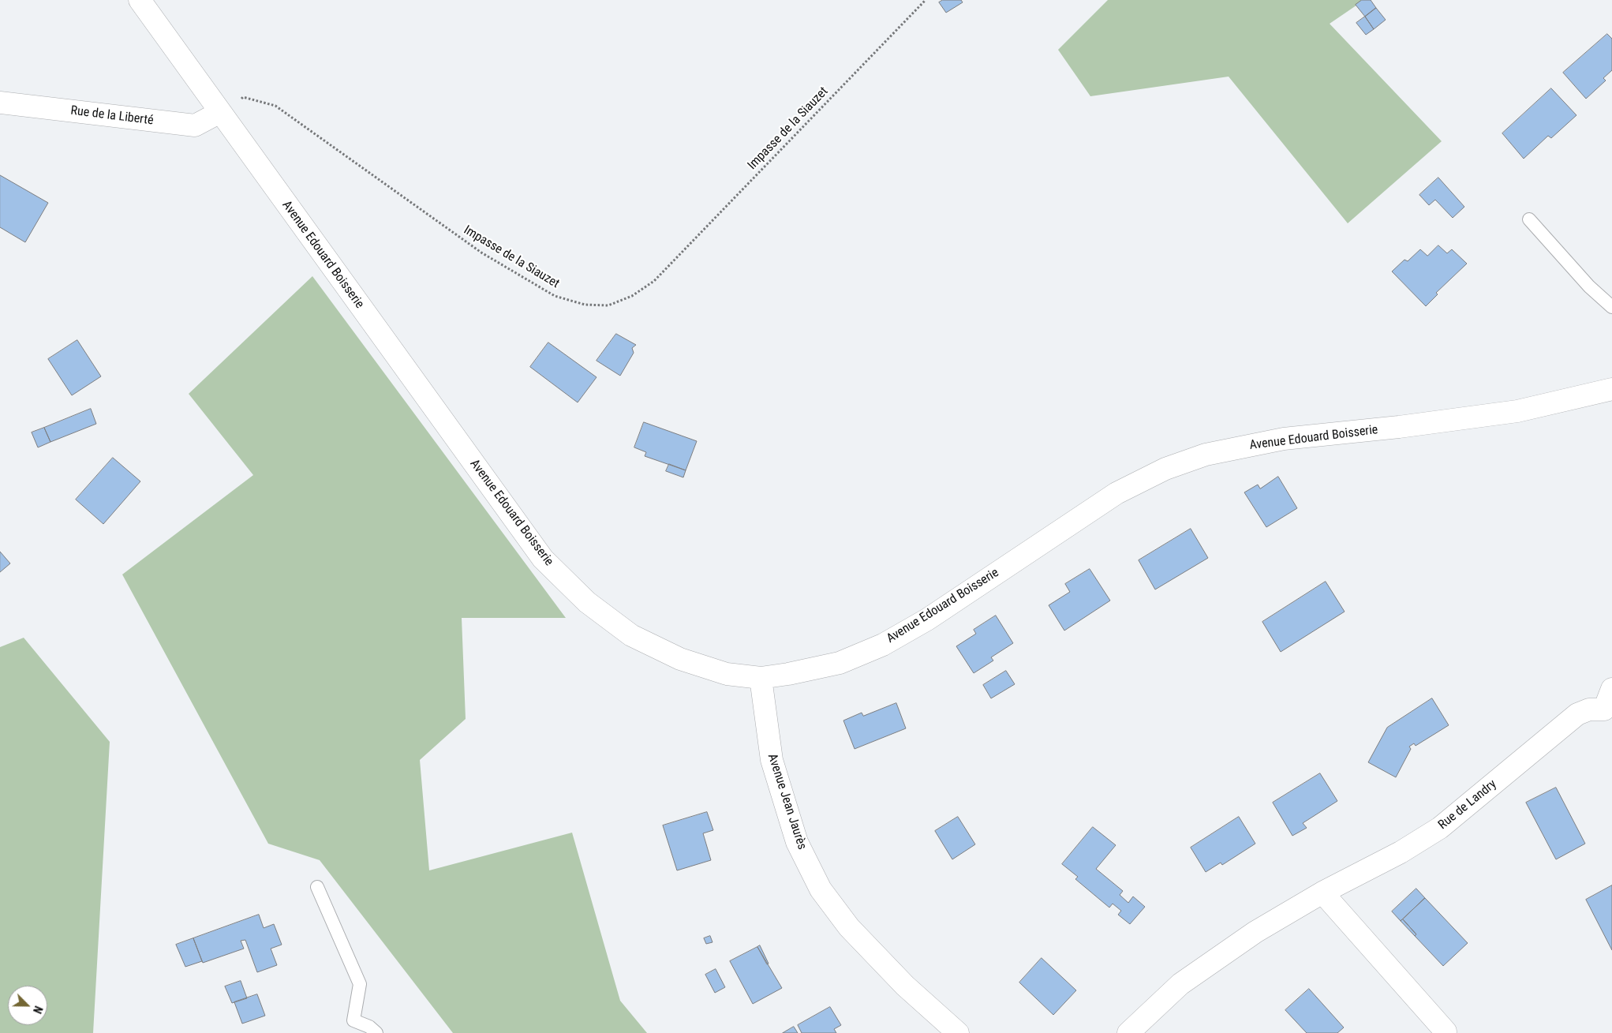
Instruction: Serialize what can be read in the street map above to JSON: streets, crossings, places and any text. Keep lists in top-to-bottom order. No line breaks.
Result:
{"streets":{"street":["Rue de la Liberté","Avenue Edouard Boisserie","Avenue Jean Jaurès","Rue de Landry"],"path":["Impasse de la Siauzet"]},"crossings":[["Rue de la Liberté","Impasse de la Siauzet"],["Rue de la Liberté","Avenue Edouard Boisserie"],["Impasse de la Siauzet","Avenue Edouard Boisserie"],["Avenue Edouard Boisserie","Avenue Jean Jaurès"]],"north":"bottom right"}
